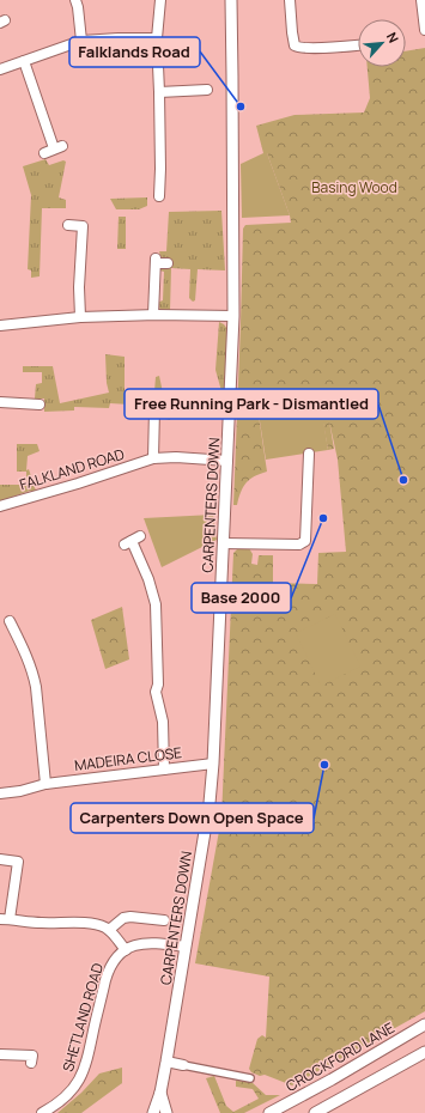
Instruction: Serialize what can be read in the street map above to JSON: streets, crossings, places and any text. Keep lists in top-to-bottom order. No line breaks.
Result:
{"streets":{"street":["FALKLAND ROAD","CARPENTERS DOWN","MADEIRA CLOSE","SHETLAND ROAD","CROCKFORD LANE"]},"crossings":[["FALKLAND ROAD","CARPENTERS DOWN"],["CARPENTERS DOWN","MADEIRA CLOSE"],["CARPENTERS DOWN","SHETLAND ROAD"]],"parks":["Basing Wood"],"places":["Falklands Road","Free Running Park - Dismantled","Base 2000","Carpenters Down Open Space"],"north":"top right"}
